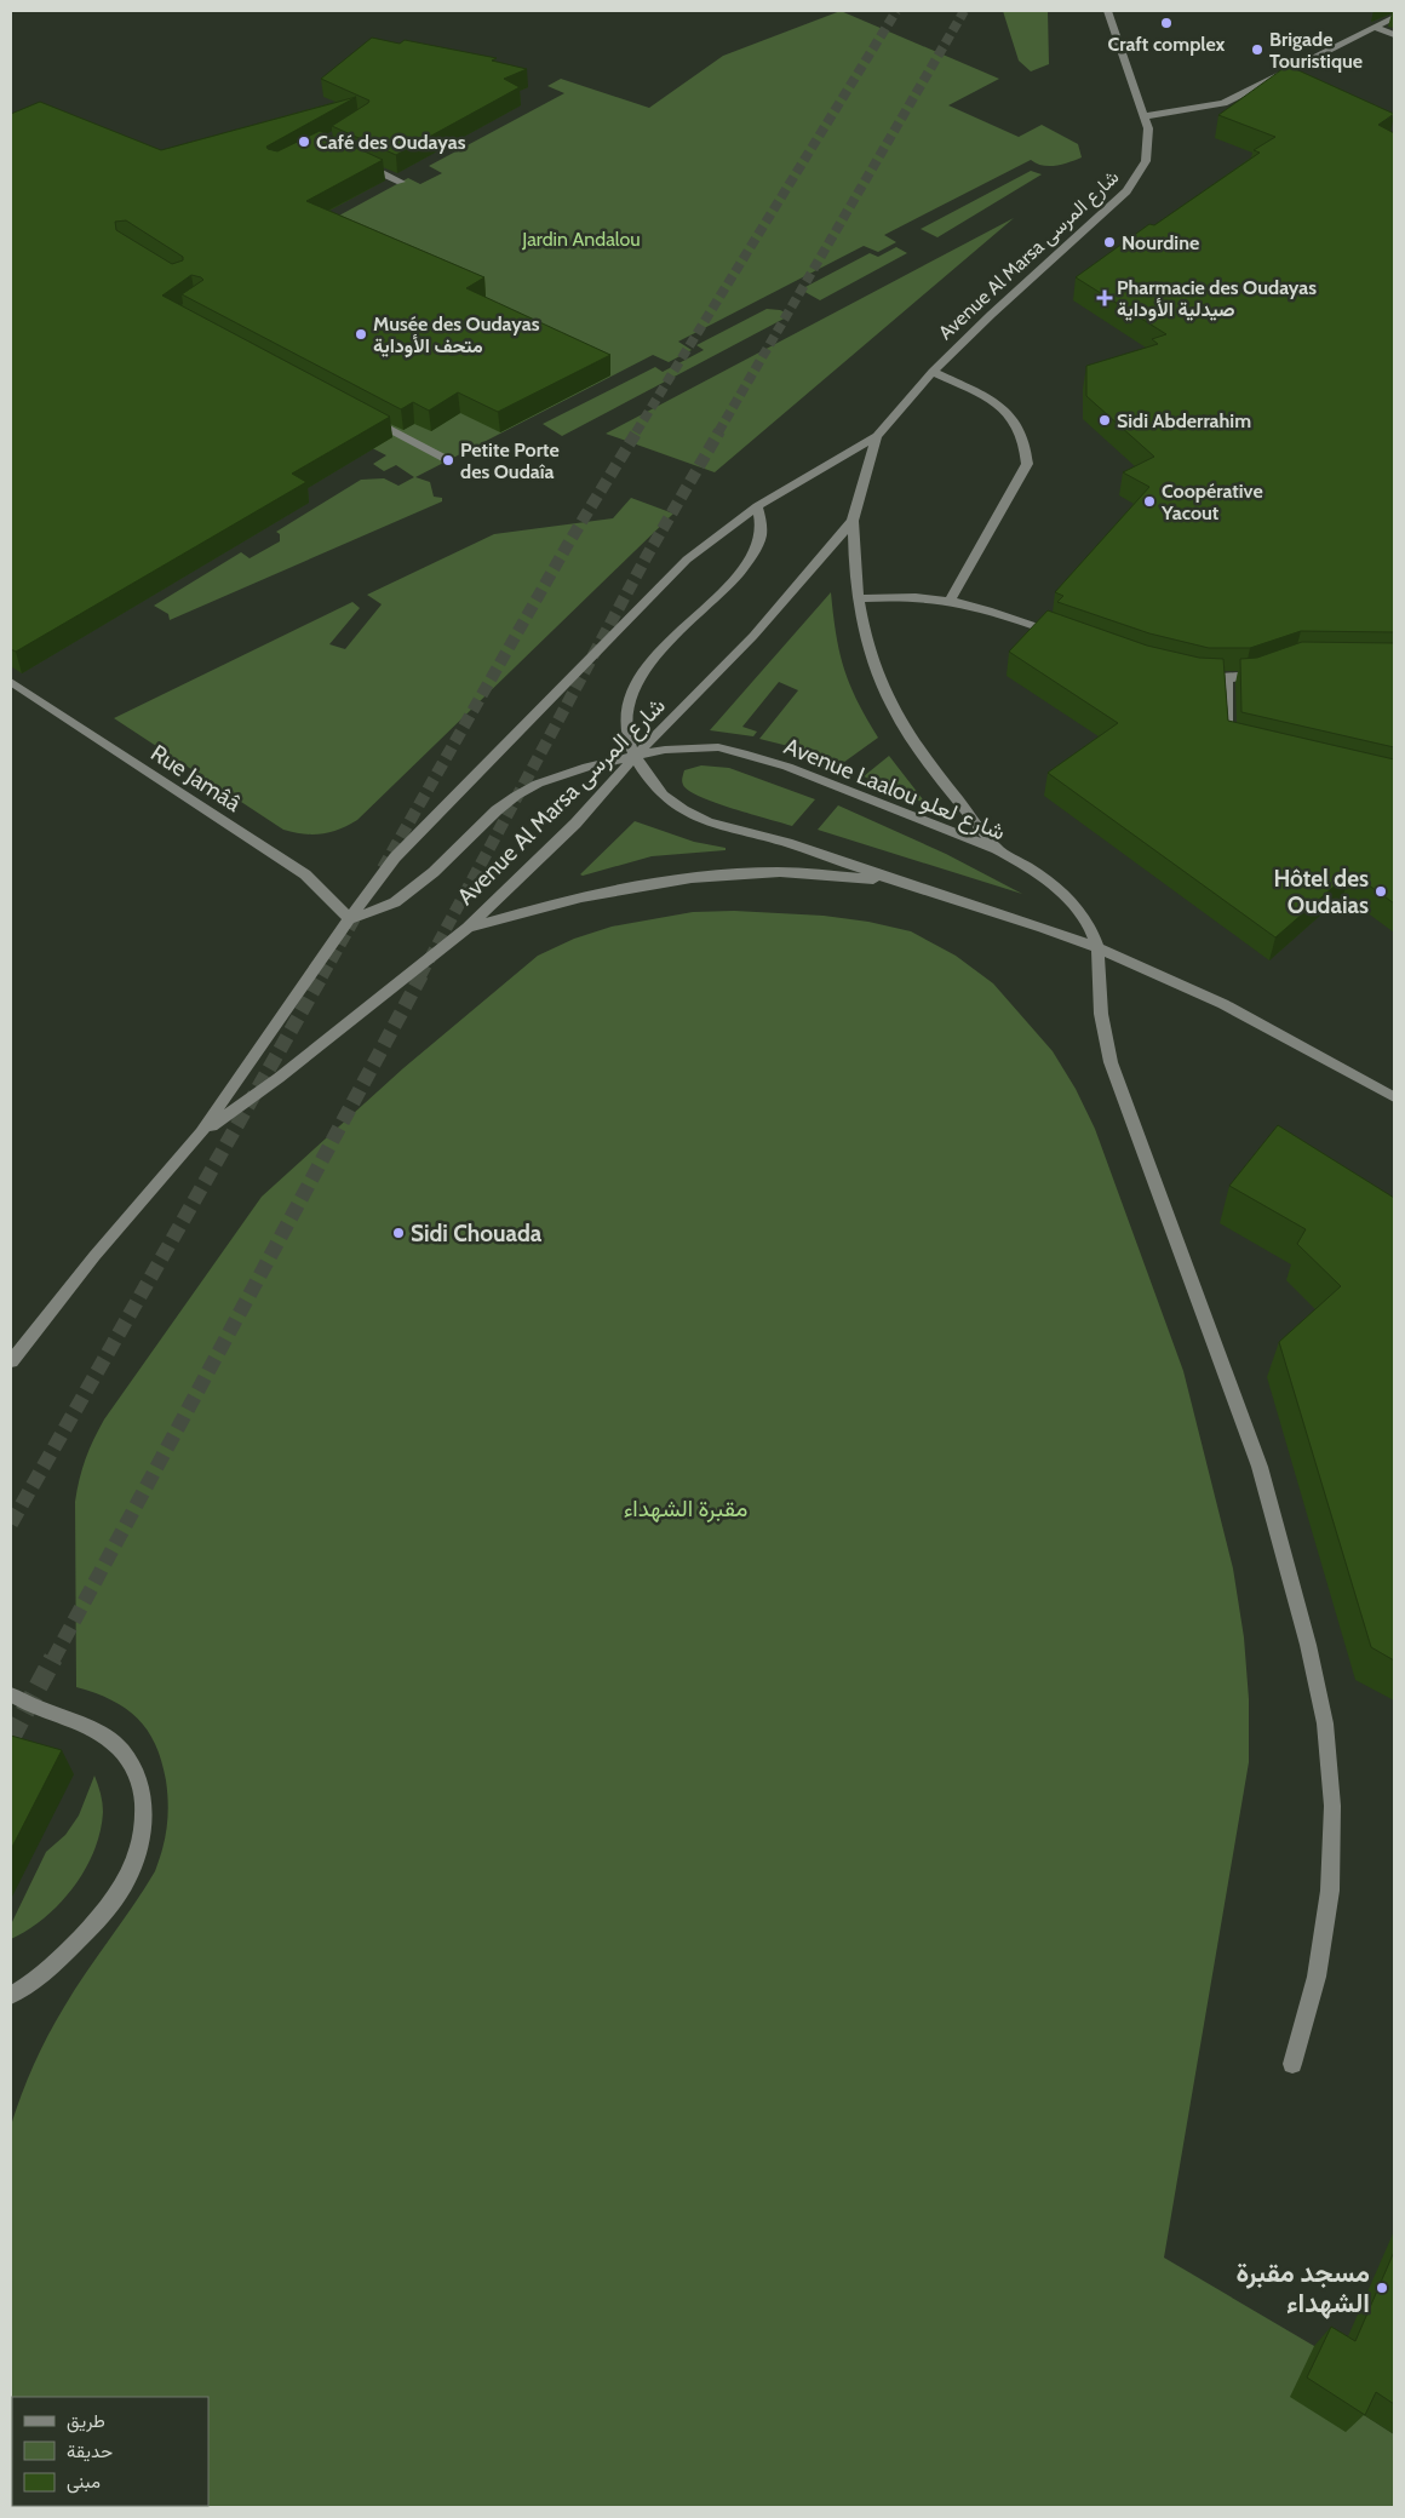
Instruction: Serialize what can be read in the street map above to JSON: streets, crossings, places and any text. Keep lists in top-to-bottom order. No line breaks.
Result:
{"streets":{"street":["Avenue Al Marsa شارع المرسى","Rue Jamââ","Avenue Laalou شارع لعلو"]},"crossings":[["Avenue Al Marsa شارع المرسى","Rue Jamââ"],["Avenue Al Marsa شارع المرسى","Avenue Laalou شارع لعلو"],["Rue Jamââ","Avenue Laalou شارع لعلو"]],"parks":["Jardin Andalou","مقبرة الشهداء"],"places":{"other":["Craft complex","Brigade Touristique","Café des Oudayas","Nourdine","Musée des Oudayas متحف الأوداية","Sidi Abderrahim","Petite Porte des Oudaîa","Coopérative Yacout","Hôtel des Oudaias","Sidi Chouada","مسجد مقبرة الشهداء"],"health":["Pharmacie des Oudayas صيدلية الأوداية"]},"legend":["طريق","حديقة","مبنى"]}
